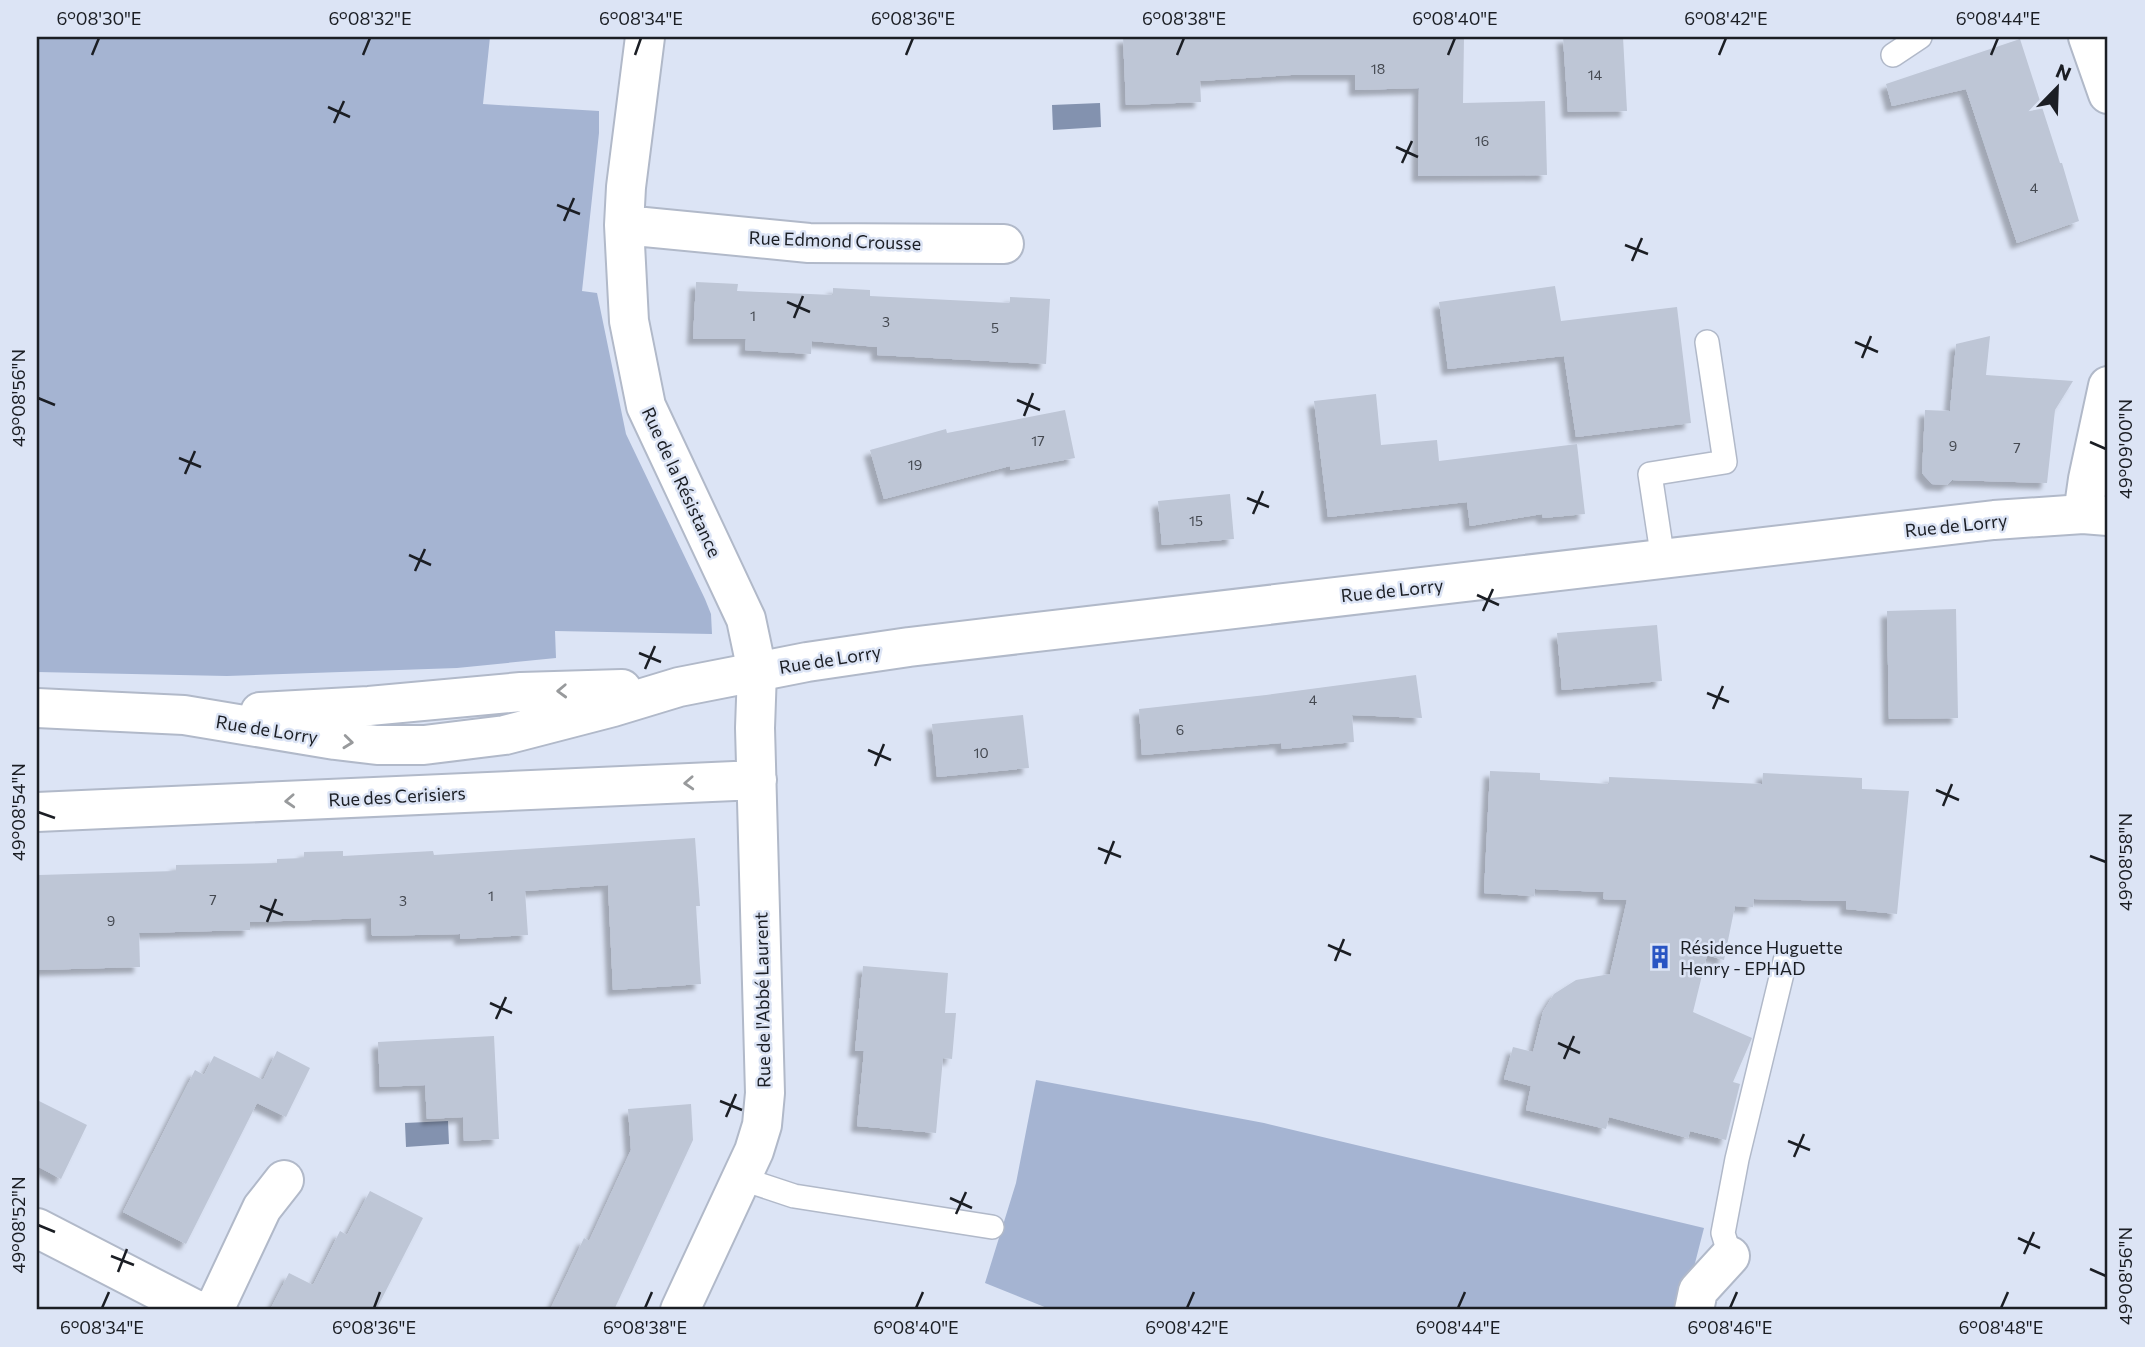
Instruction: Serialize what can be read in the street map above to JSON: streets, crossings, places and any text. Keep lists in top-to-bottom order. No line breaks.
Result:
{"streets":{"street":["Rue Edmond Crousse","Rue de la Résistance","Rue de Lorry","Rue des Cerisiers","Rue de l'Abbé Laurent"]},"crossings":[["Rue Edmond Crousse","Rue de la Résistance"],["Rue de la Résistance","Rue de Lorry"],["Rue de la Résistance","Rue de l'Abbé Laurent"],["Rue de Lorry","Rue de l'Abbé Laurent"],["Rue des Cerisiers","Rue de l'Abbé Laurent"]],"one_way":["Rue des Cerisiers"],"places":{"building":["Résidence Huguette Henry - EPHAD"]},"house_numbers":["18","14","16","4","1","3","5","17","9","7","19","15","4","6","10","1","7","3","9"],"north":"top right","coordinates":["6°08'30\"E","6°08'32\"E","6°08'34\"E","6°08'36\"E","6°08'38\"E","6°08'40\"E","6°08'42\"E","6°08'44\"E","49°08'56\"N","49°09'00\"N","49°08'54\"N","49°08'58\"N","49°08'52\"N","6°08'46\"E","6°08'48\"E"]}
